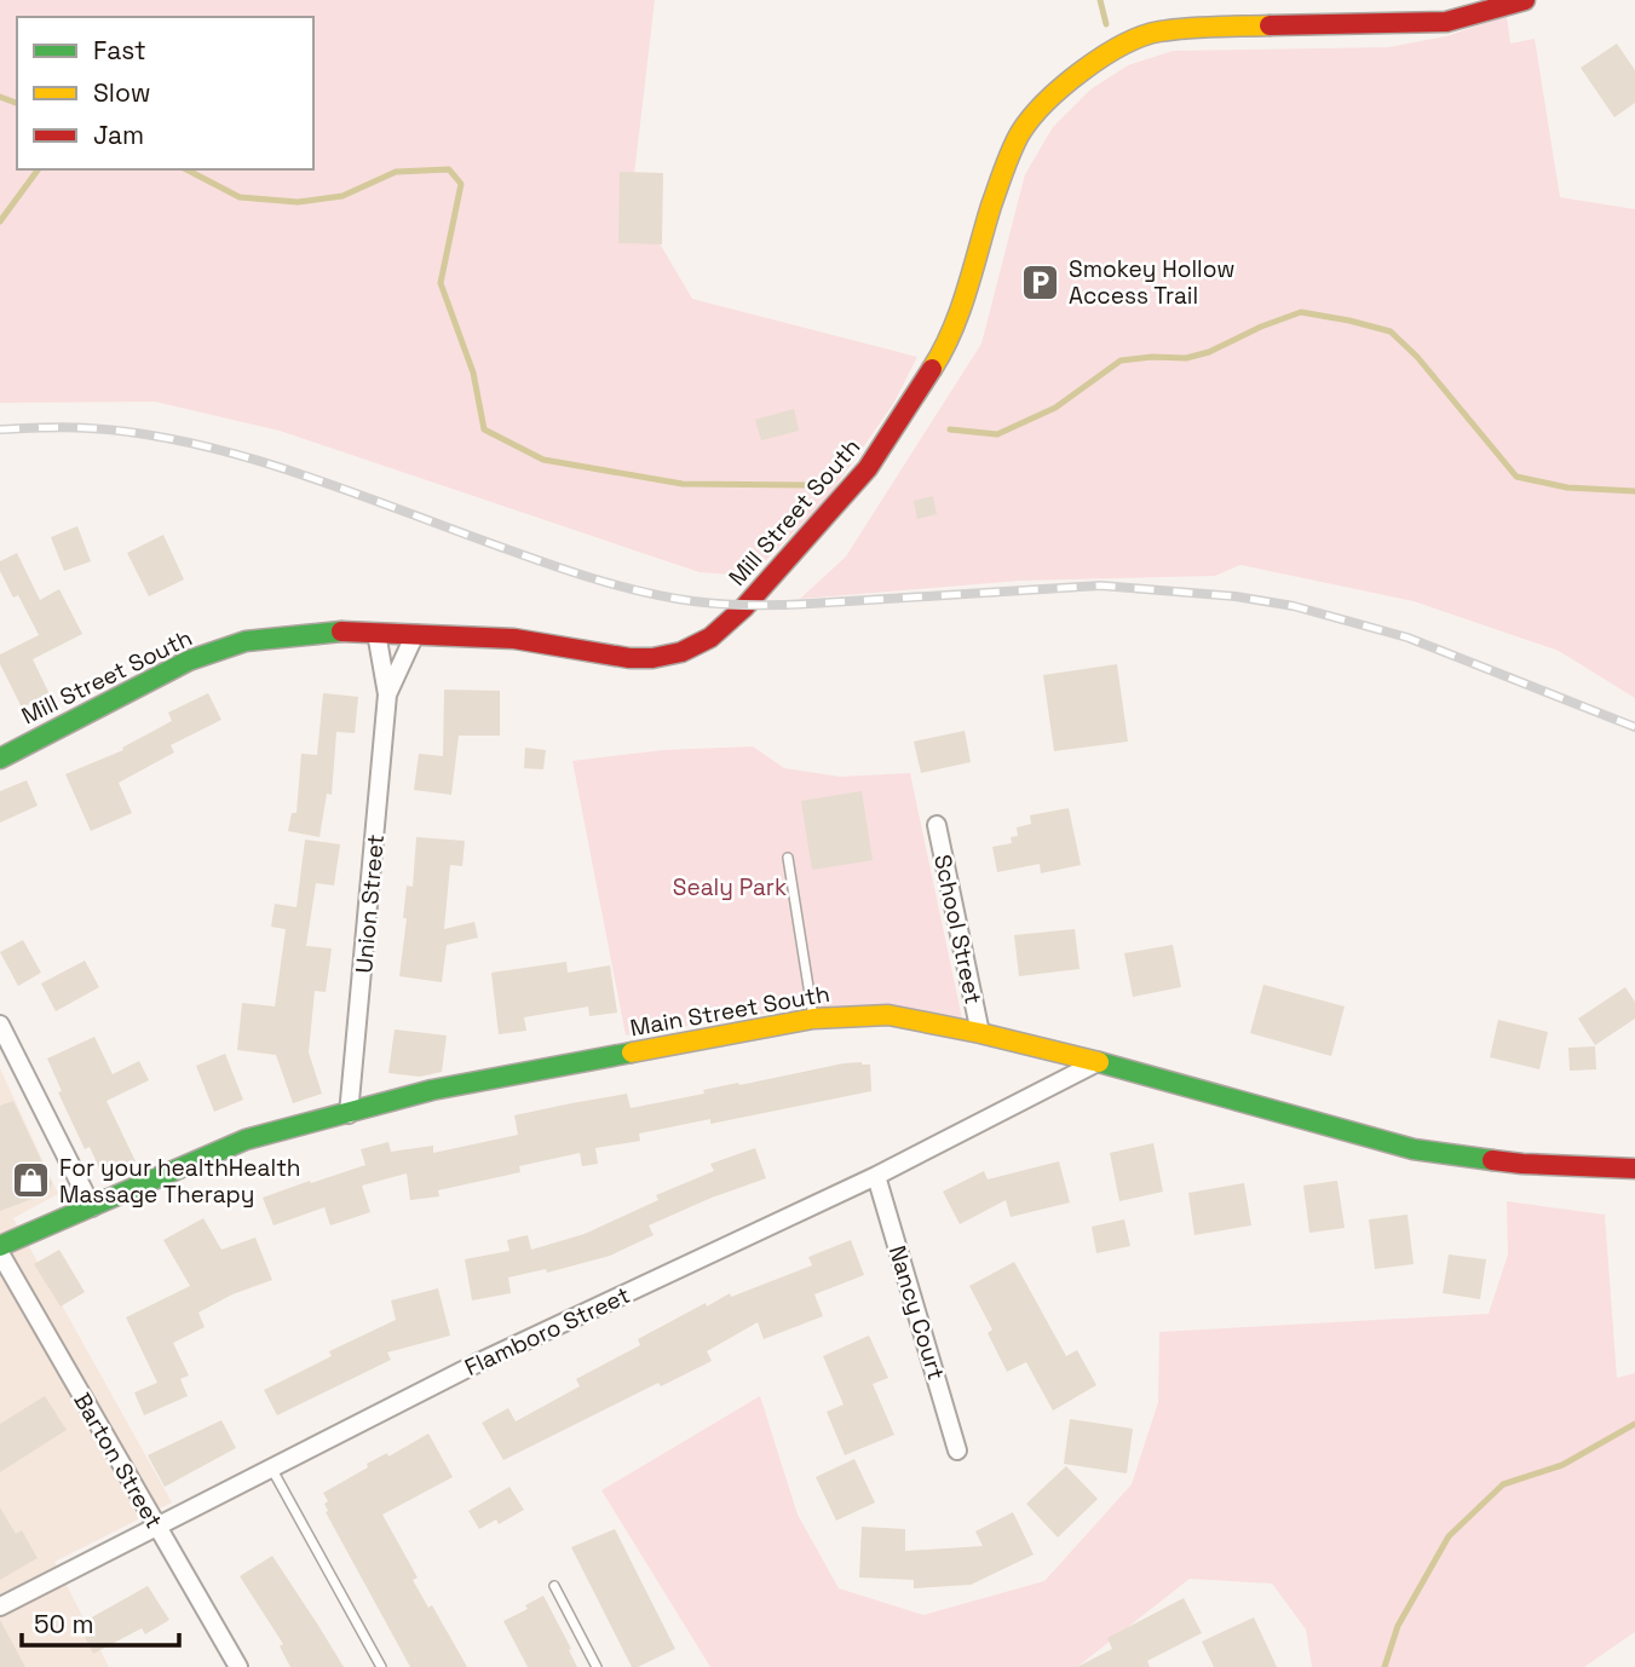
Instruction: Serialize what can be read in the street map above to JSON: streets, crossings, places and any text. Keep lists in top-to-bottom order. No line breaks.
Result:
{"streets":{"main road":["Mill Street South","Main Street South"],"street":["Union Street","School Street","Nancy Court","Flamboro Street","Barton Street"]},"crossings":[["Mill Street South","Union Street"],["Union Street","Main Street South"],["School Street","Main Street South"],["Main Street South","Flamboro Street"],["Nancy Court","Flamboro Street"],["Flamboro Street","Barton Street"]],"parks":["Sealy Park"],"places":{"parking":["Smokey Hollow Access Trail"],"shop":["For your healthHealth Massage Therapy"]},"legend":["Fast","Slow","Jam"],"scale_bar":"50 m"}
